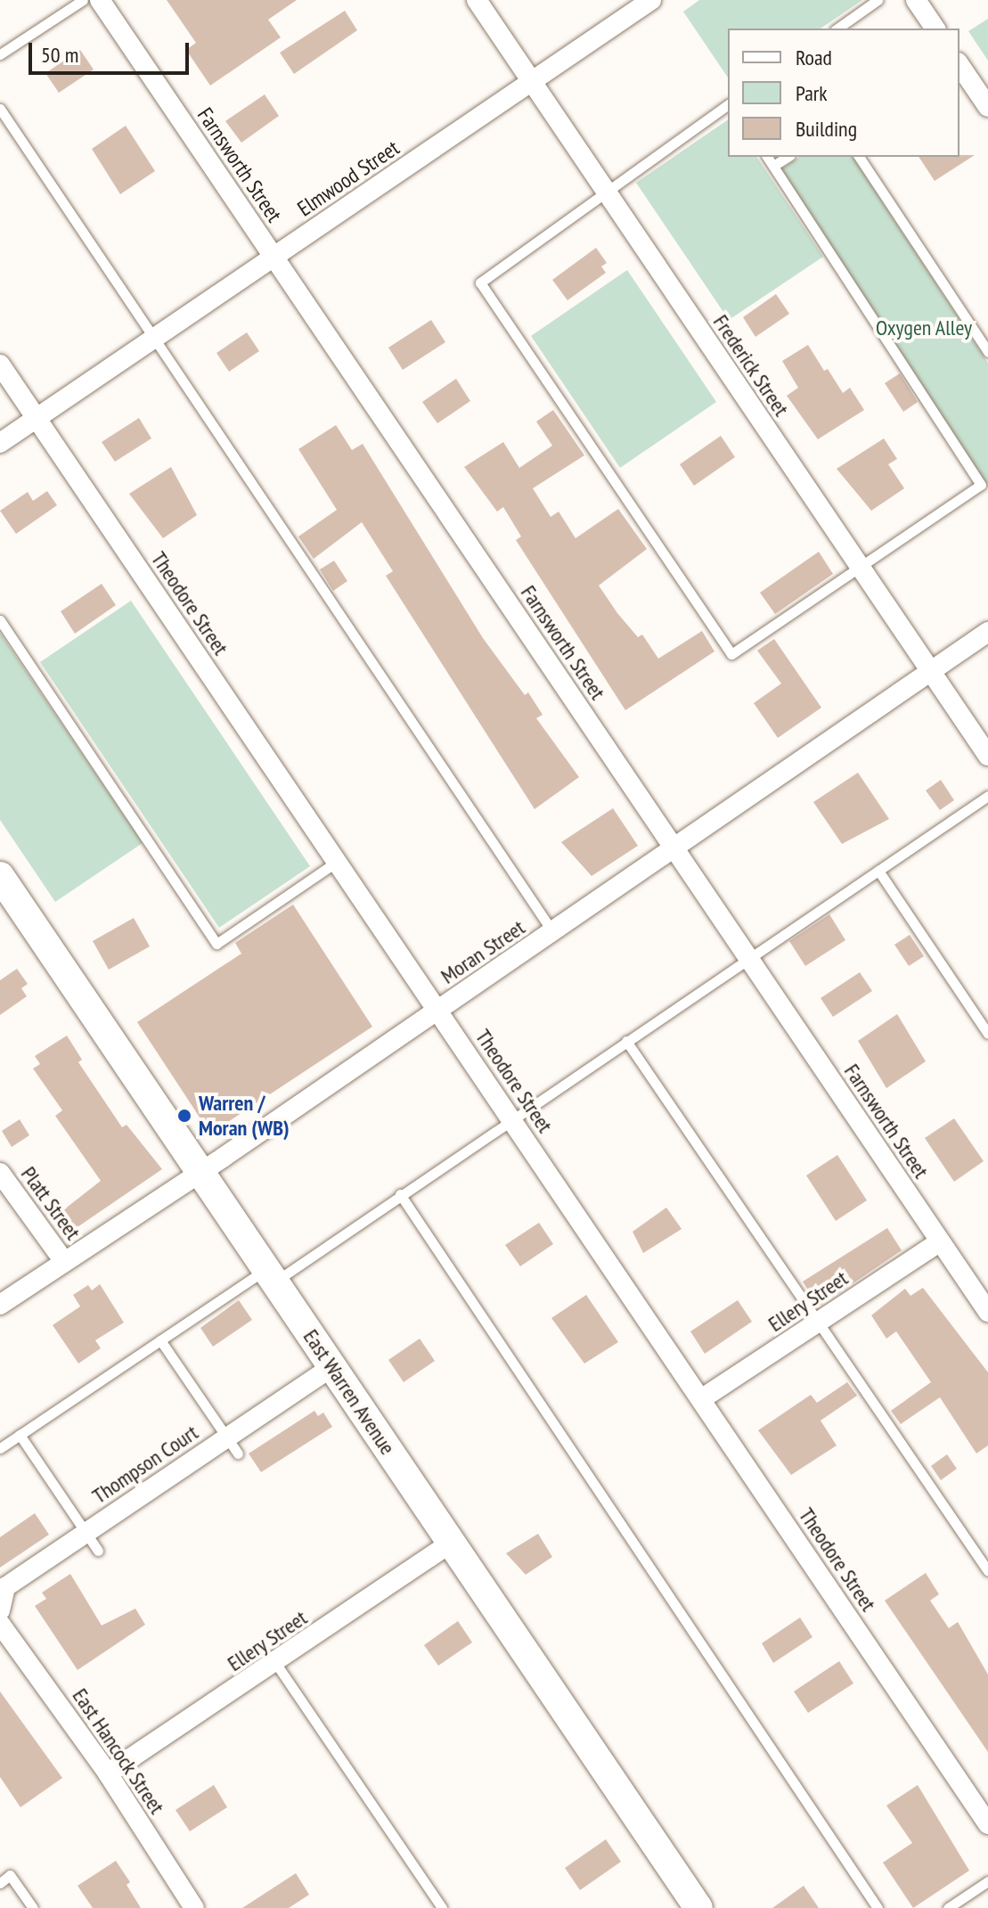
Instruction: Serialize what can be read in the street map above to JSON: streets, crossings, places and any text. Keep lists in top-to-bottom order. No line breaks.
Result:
{"streets":{"main road":["East Warren Avenue"],"street":["Farnsworth Street","Elmwood Street","Frederick Street","Theodore Street","Moran Street","Platt Street","Ellery Street","Thompson Court","East Hancock Street"]},"crossings":[["Farnsworth Street","Elmwood Street"],["Farnsworth Street","Moran Street"],["Farnsworth Street","Ellery Street"],["Elmwood Street","Frederick Street"],["Elmwood Street","Theodore Street"],["Frederick Street","Moran Street"],["Theodore Street","Moran Street"],["Theodore Street","Ellery Street"],["Moran Street","Platt Street"],["Moran Street","East Warren Avenue"],["Ellery Street","East Warren Avenue"],["Ellery Street","East Hancock Street"],["East Warren Avenue","Thompson Court"]],"parks":["Oxygen Alley"],"places":["Warren / Moran (WB)"],"legend":["Road","Park","Building"],"scale_bar":"50 m"}
